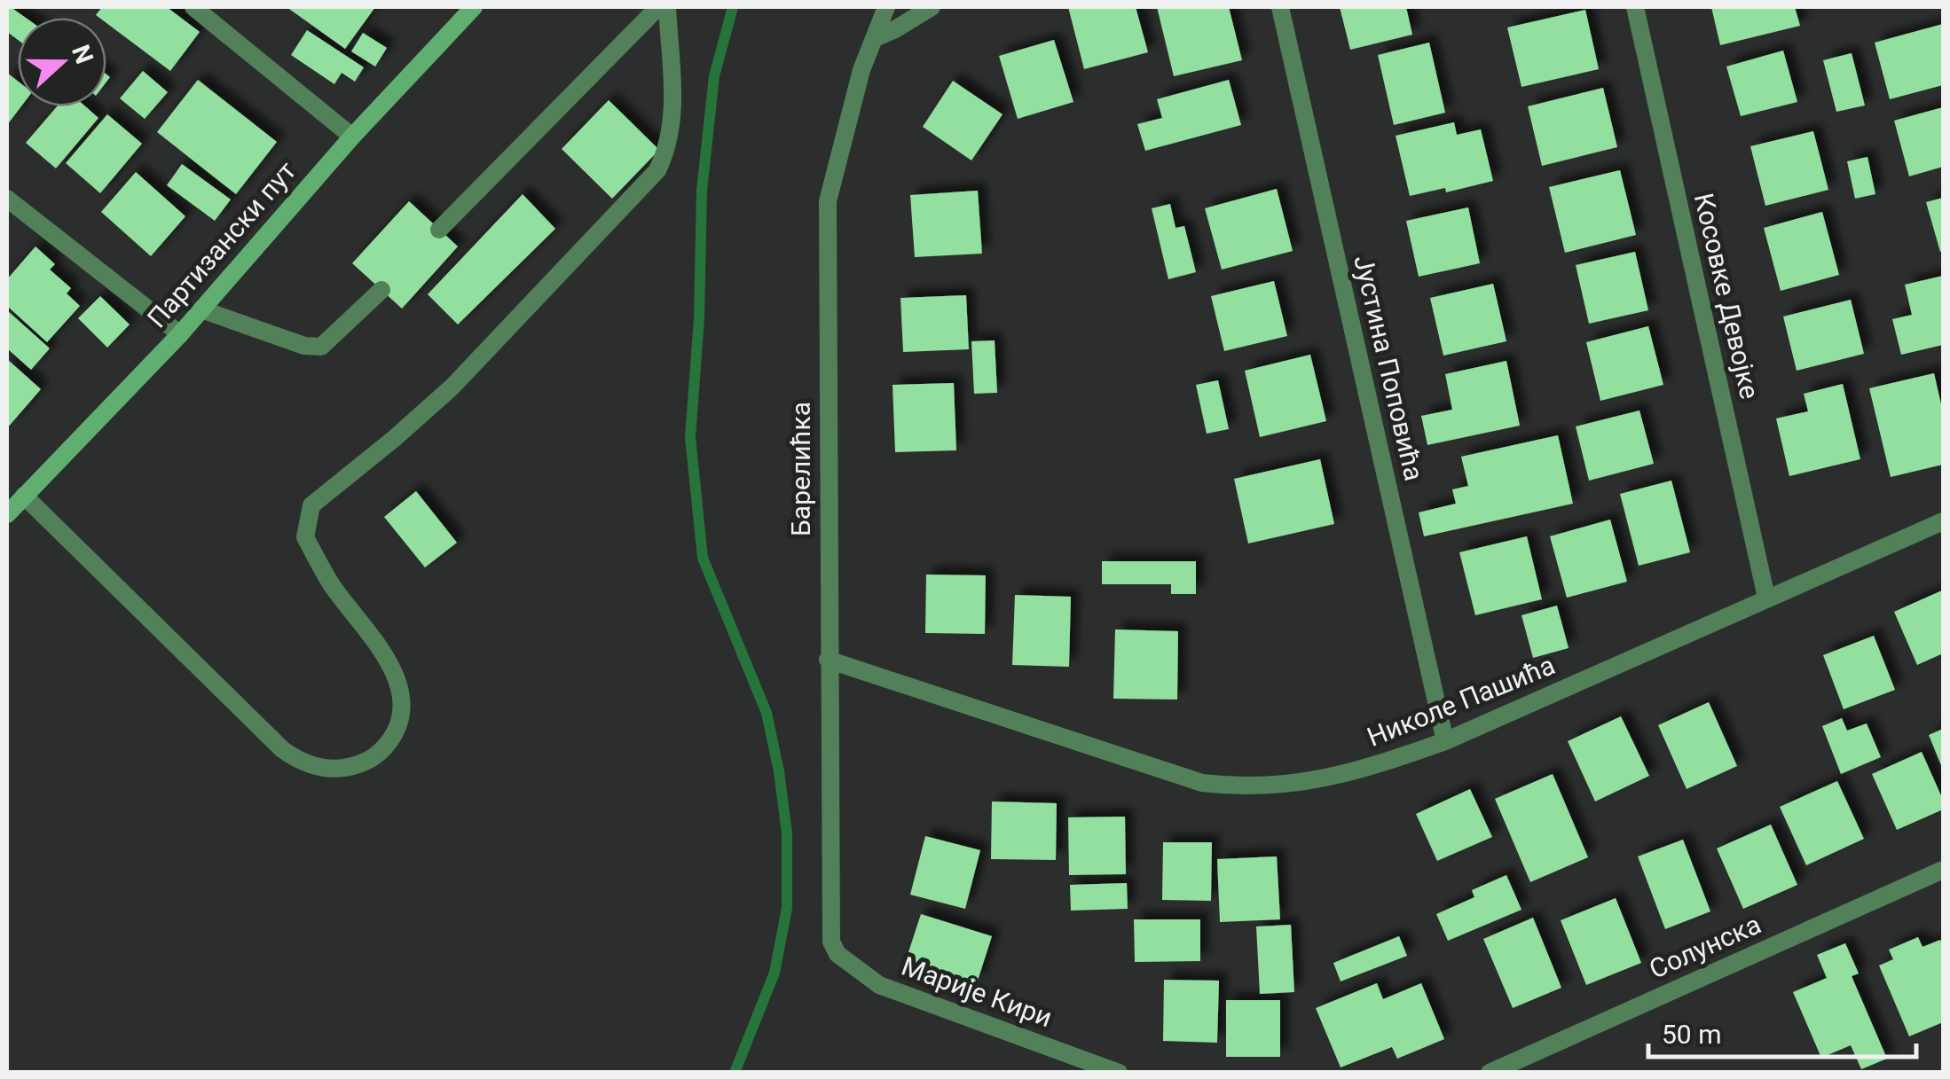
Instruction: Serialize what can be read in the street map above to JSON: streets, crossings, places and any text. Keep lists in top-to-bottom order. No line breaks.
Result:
{"streets":{"main road":["Партизански пут"],"street":["Косовке Девојке","Јустина Поповића","Барелићка","Николе Пашића","Солунска","Марије Кири"]},"crossings":[["Косовке Девојке","Николе Пашића"],["Јустина Поповића","Николе Пашића"],["Барелићка","Николе Пашића"],["Барелићка","Марије Кири"]],"scale_bar":"50 m","north":"right"}
